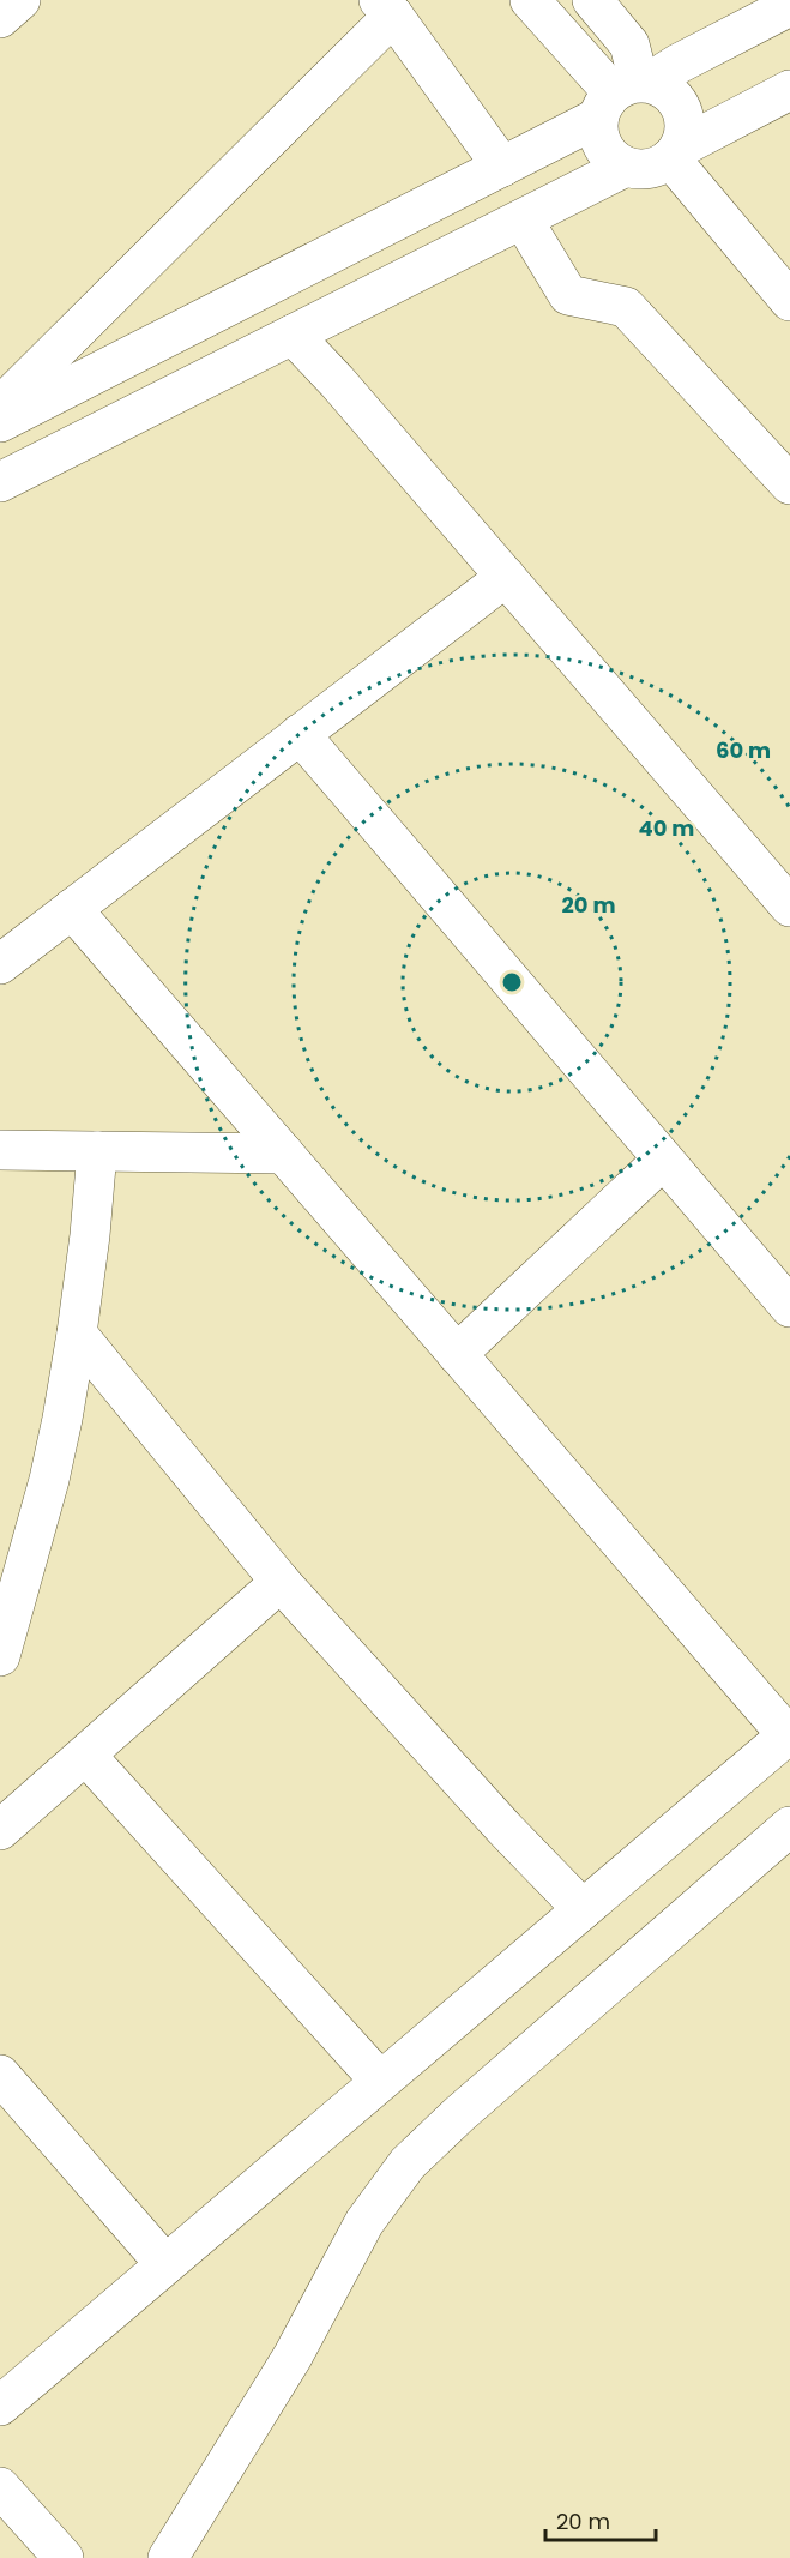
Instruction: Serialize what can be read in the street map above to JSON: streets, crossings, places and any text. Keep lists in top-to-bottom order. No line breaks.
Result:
{"scale_bar":"20 m","rings":["60 m","40 m","20 m"]}
